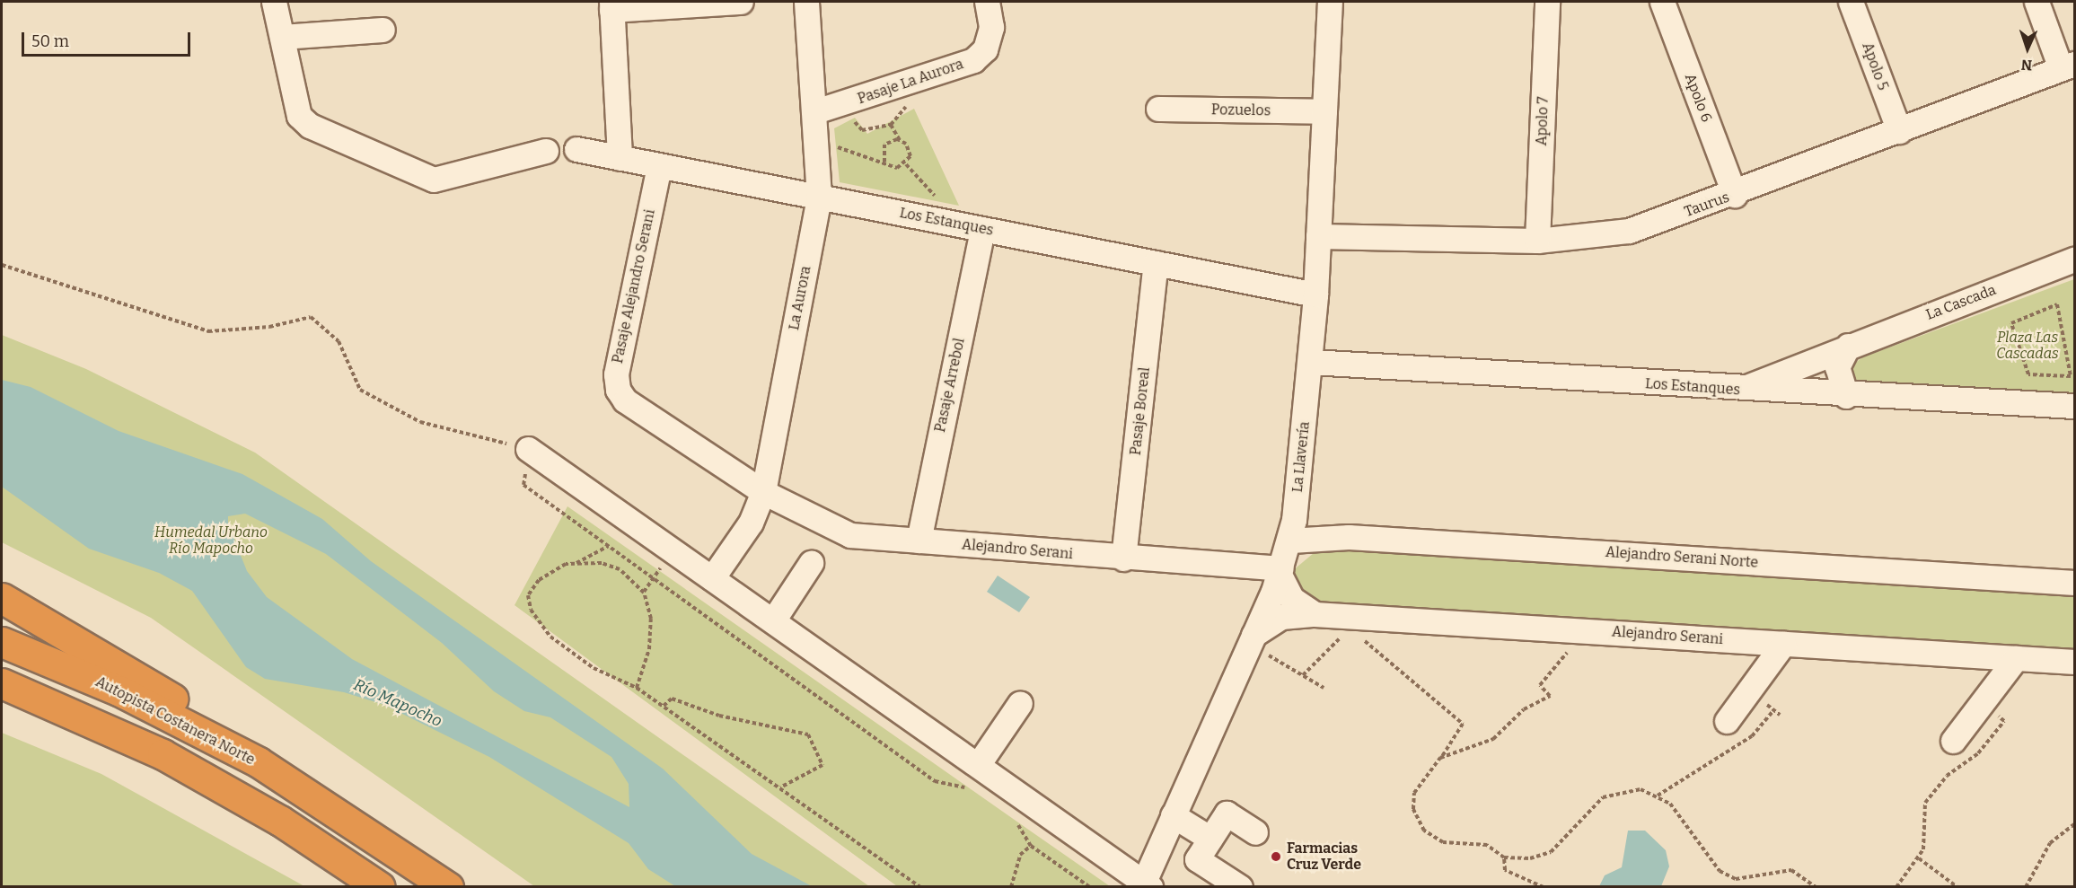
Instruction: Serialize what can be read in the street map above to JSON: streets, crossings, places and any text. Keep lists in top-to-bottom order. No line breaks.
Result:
{"streets":{"highway":["Autopista Costanera Norte"],"street":["Apolo 5","Pasaje La Aurora","Apolo 6","Pozuelos","Apolo 7","Taurus","Los Estanques","Pasaje Alejandro Serani","La Aurora","La Cascada","Pasaje Arrebol","Pasaje Boreal","La Llavería","Alejandro Serani","Alejandro Serani Norte"]},"crossings":[["Apolo 5","Taurus"],["Pasaje La Aurora","La Aurora"],["Apolo 6","Taurus"],["Pozuelos","La Llavería"],["Apolo 7","Taurus"],["Taurus","La Llavería"],["Los Estanques","Pasaje Alejandro Serani"],["Los Estanques","La Aurora"],["Los Estanques","La Cascada"],["Los Estanques","Pasaje Arrebol"],["Los Estanques","Pasaje Boreal"],["Los Estanques","La Llavería"],["Pasaje Alejandro Serani","La Aurora"],["Pasaje Alejandro Serani","Alejandro Serani"],["La Aurora","Alejandro Serani"],["Pasaje Arrebol","Alejandro Serani"],["Pasaje Boreal","Alejandro Serani"],["La Llavería","Alejandro Serani"],["La Llavería","Alejandro Serani Norte"]],"water":["Río Mapocho"],"parks":["Plaza Las Cascadas","Humedal Urbano Río Mapocho"],"places":["Farmacias Cruz Verde"],"scale_bar":"50 m","north":"bottom"}
